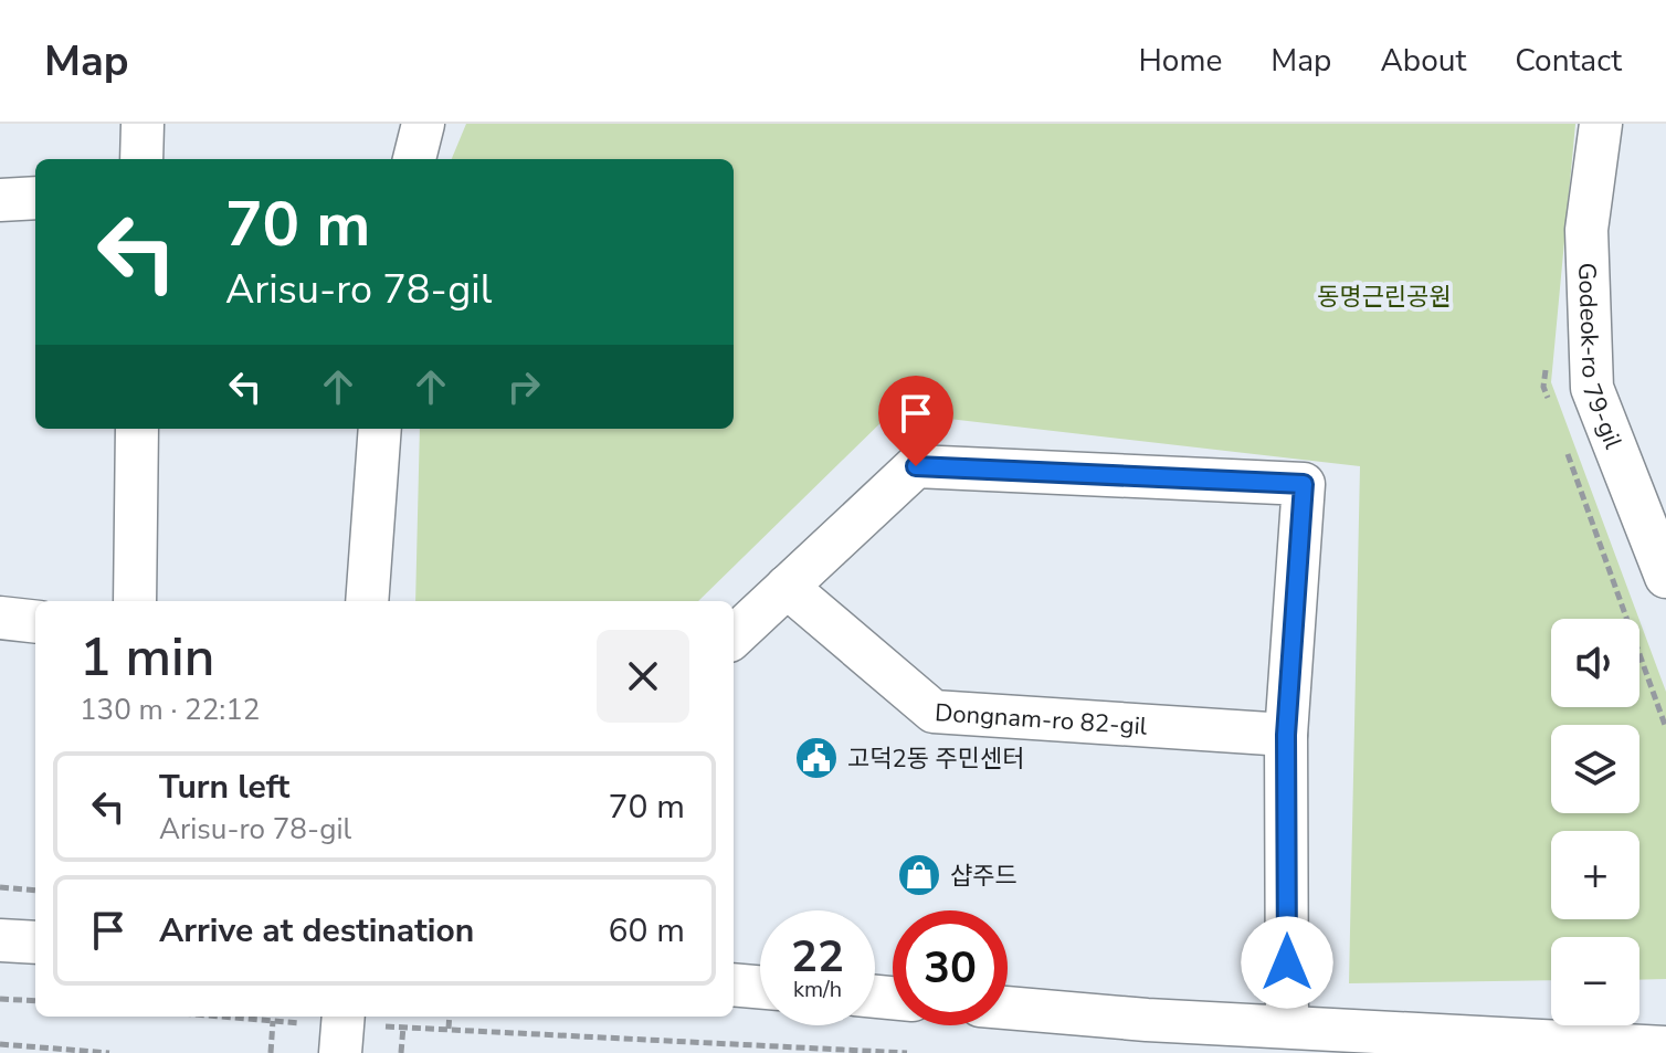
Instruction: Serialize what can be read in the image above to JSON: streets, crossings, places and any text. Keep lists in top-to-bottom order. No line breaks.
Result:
{"streets":{"street":["Godeok-ro 79-gil","Dongnam-ro 82-gil"]},"parks":["동명근린공원"],"places":{"public building":["고덕2동 주민센터"],"shop":["샵주드"]},"page":{"header":"Map","nav":["Home","Map","About","Contact"],"turn":["70 m","Arisu-ro 78-gil"],"heading":["1 min","130 m · 22:12"],"map_buttons":["+","−"],"list":[{"name":"Turn left","note":"Arisu-ro 78-gil","value":"70 m"},{"name":"Arrive at destination","value":"60 m"}],"speed":"22 km/h","limit":"30"}}
